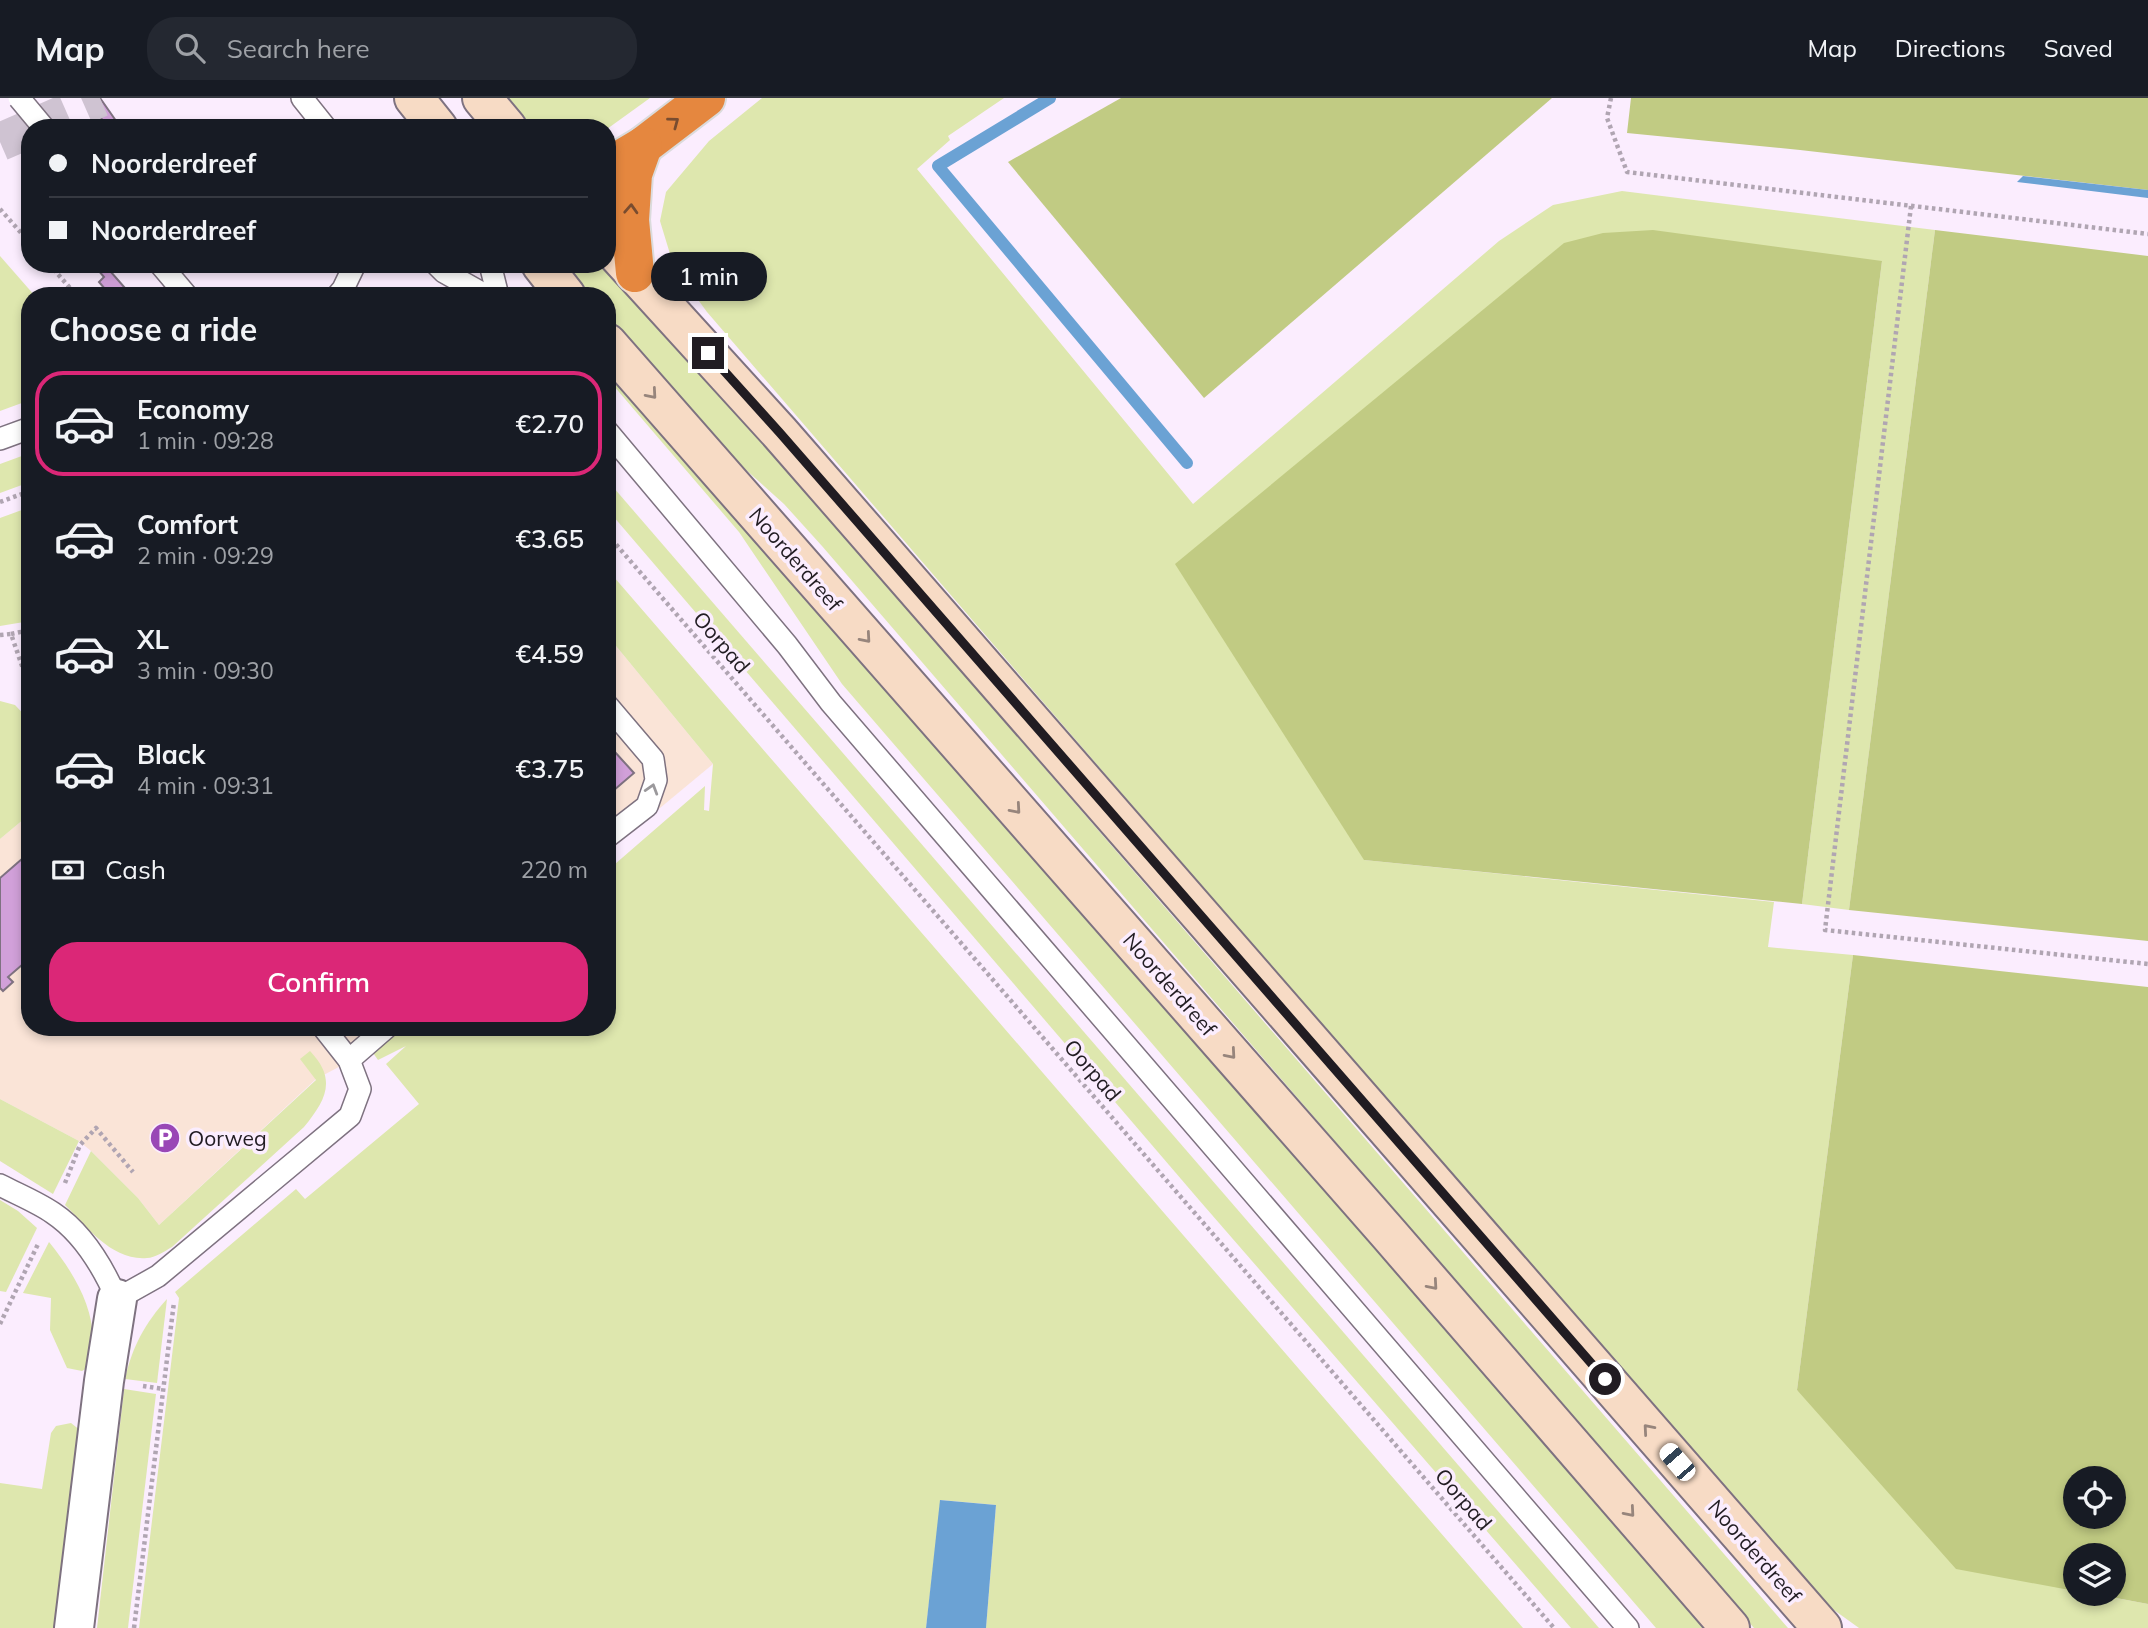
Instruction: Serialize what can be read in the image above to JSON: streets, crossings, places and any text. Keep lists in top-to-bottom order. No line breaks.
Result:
{"streets":{"street":["Noorderdreef"],"path":["Oorpad"]},"places":{"parking":["Oorweg"]},"page":{"header":"Map","search":"Search here","nav":["Map","Directions","Saved"],"banner":["Noorderdreef","Noorderdreef"],"bubble":"1 min","heading":"Choose a ride","list":[{"name":"Economy","note":"1 min · 09:28","value":"€2.70"},{"name":"Comfort","note":"2 min · 09:29","value":"€3.65"},{"name":"XL","note":"3 min · 09:30","value":"€4.59"},{"name":"Black","note":"4 min · 09:31","value":"€3.75"}],"pay":["Cash","220 m"],"buttons":"Confirm"}}
